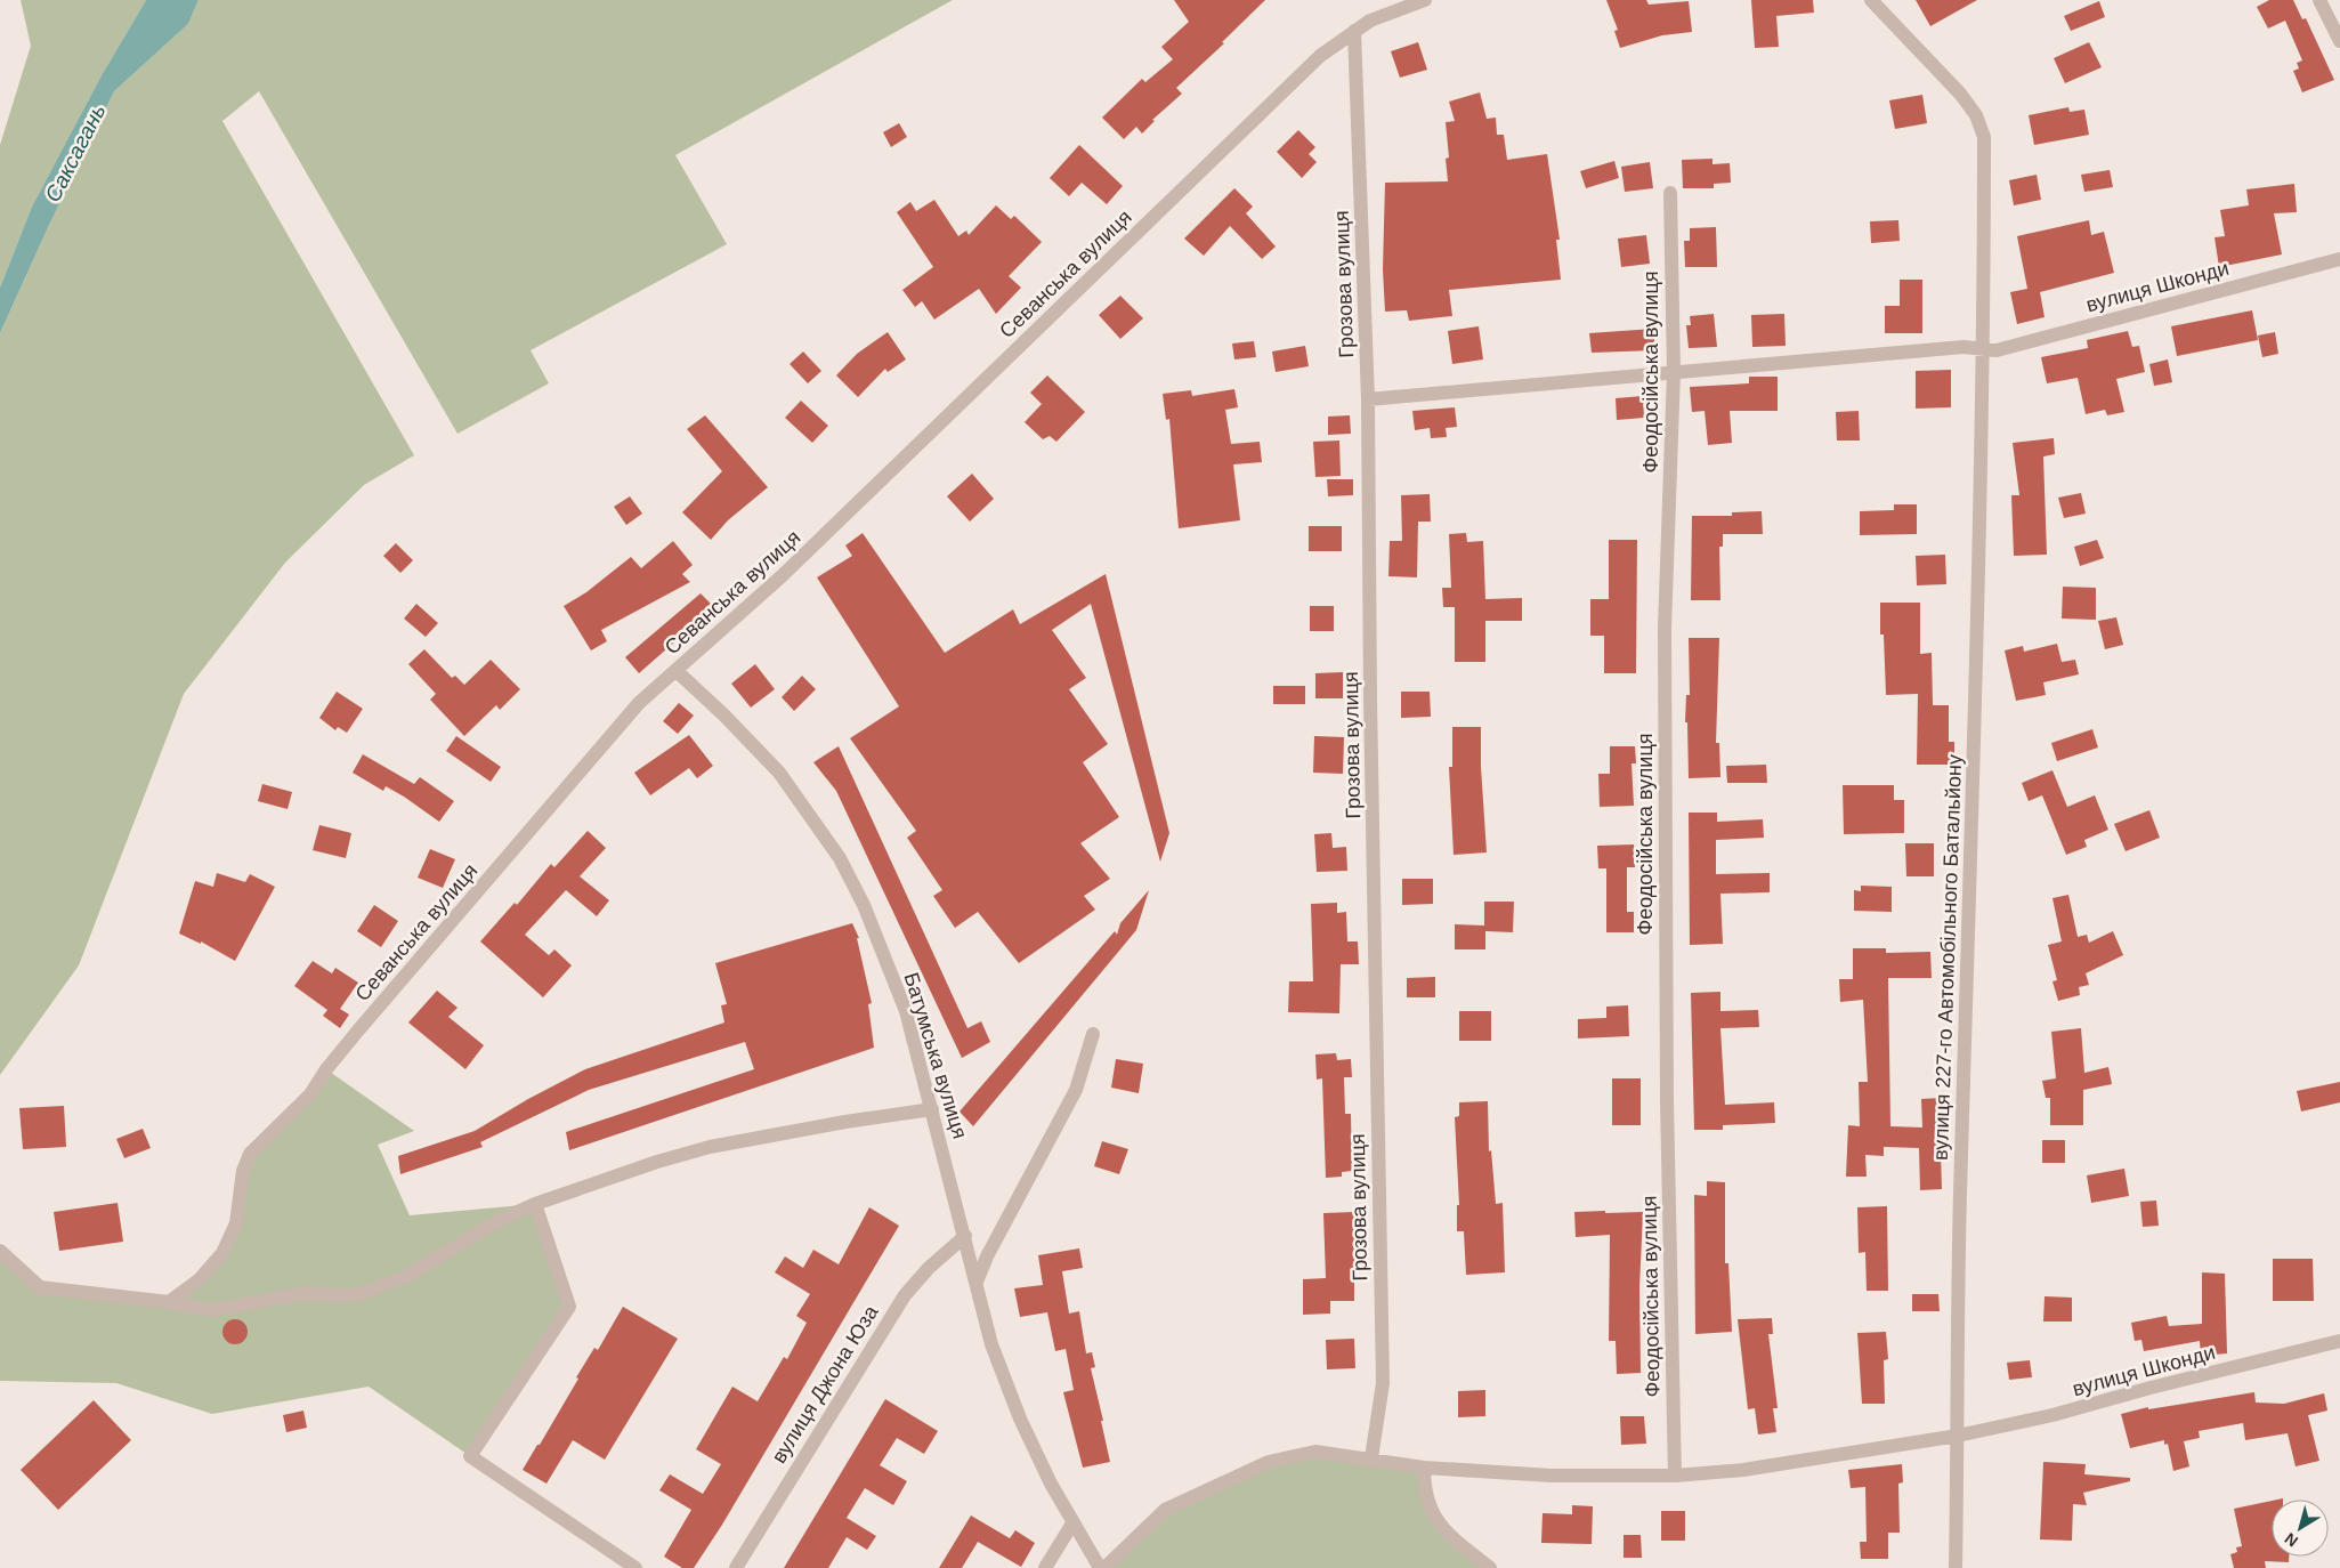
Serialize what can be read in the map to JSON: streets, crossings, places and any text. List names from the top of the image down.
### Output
{
  "streets": {
    "street": [
      "Севанська вулиця",
      "Грозова вулиця",
      "вулиця Шконди",
      "Феодосійська вулиця",
      "вулиця 227-го Автомобільного Батальйону",
      "Батумська вулиця",
      "вулиця Джона Юза"
    ]
  },
  "crossings": [
    ["Севанська вулиця", "Грозова вулиця"],
    ["Севанська вулиця", "Батумська вулиця"],
    ["Грозова вулиця", "вулиця Шконди"],
    ["вулиця Шконди", "Феодосійська вулиця"],
    ["вулиця Шконди", "вулиця 227-го Автомобільного Батальйону"],
    ["вулиця Шконди", "Батумська вулиця"],
    ["Батумська вулиця", "вулиця Джона Юза"]
  ],
  "water": ["Саксагань"],
  "north": "bottom left"
}
